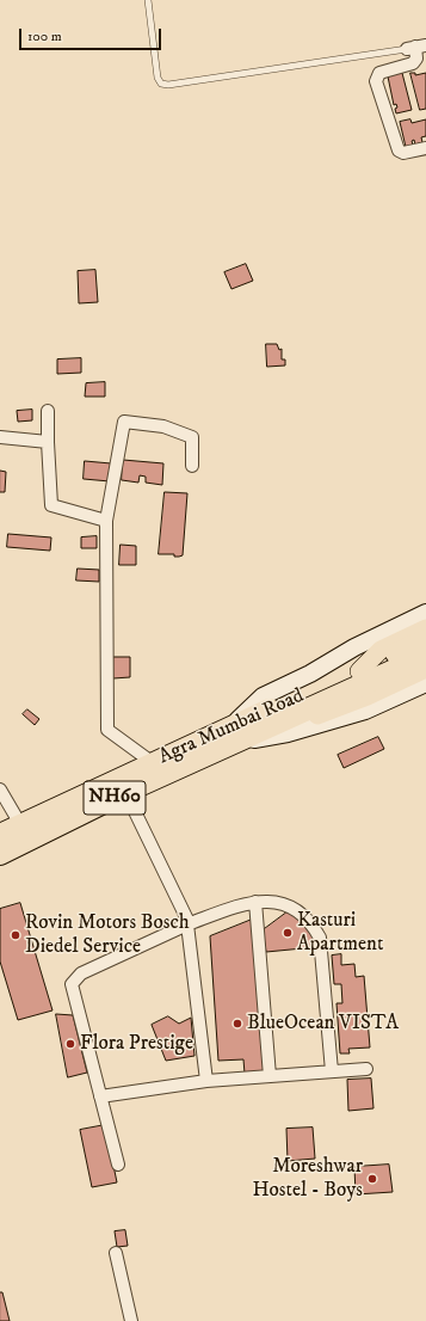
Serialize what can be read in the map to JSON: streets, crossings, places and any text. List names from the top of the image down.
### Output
{
  "streets": {
    "highway": ["Agra Mumbai Road", "NH60"]
  },
  "crossings": [
    ["Agra Mumbai Road", "NH60"]
  ],
  "places": [
    "Kasturi Apartment",
    "Rovin Motors Bosch Diedel Service",
    "BlueOcean VISTA",
    "Flora Prestige",
    "Moreshwar Hostel - Boys"
  ],
  "scale_bar": "100 m"
}
